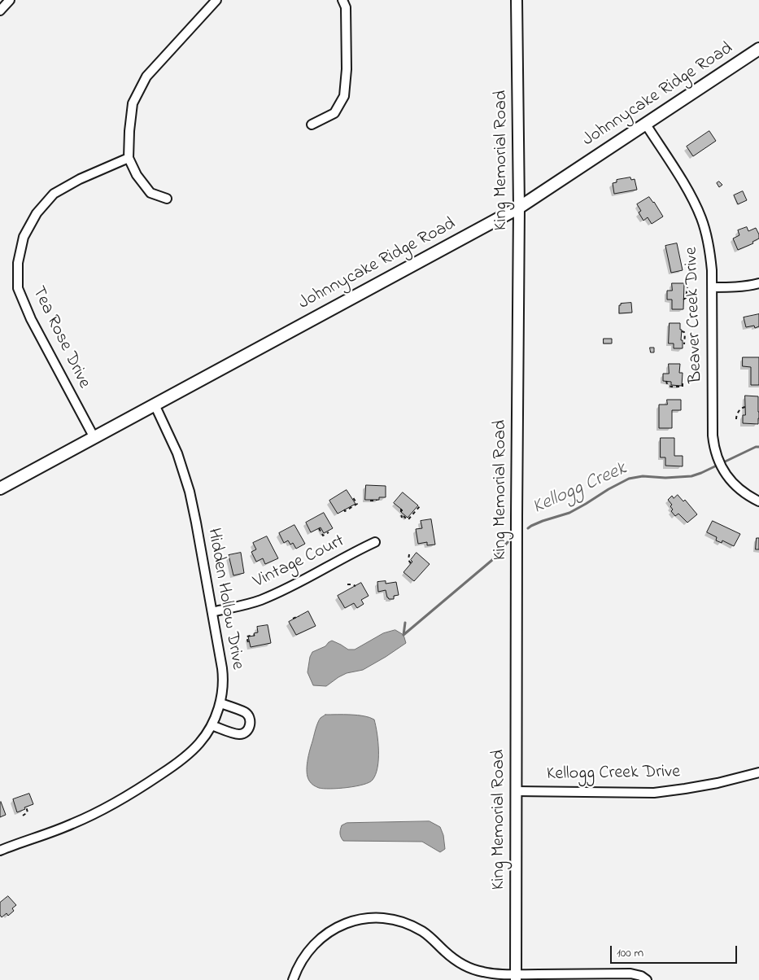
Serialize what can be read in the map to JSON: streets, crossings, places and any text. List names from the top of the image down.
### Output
{
  "streets": {
    "main road": ["Johnnycake Ridge Road"],
    "street": [
      "King Memorial Road",
      "Beaver Creek Drive",
      "Tea Rose Drive",
      "Vintage Court",
      "Hidden Hollow Drive",
      "Kellogg Creek Drive"
    ]
  },
  "crossings": [
    ["Johnnycake Ridge Road", "King Memorial Road"],
    ["Johnnycake Ridge Road", "Beaver Creek Drive"],
    ["Johnnycake Ridge Road", "Tea Rose Drive"],
    ["Johnnycake Ridge Road", "Hidden Hollow Drive"],
    ["King Memorial Road", "Kellogg Creek Drive"],
    ["Vintage Court", "Hidden Hollow Drive"]
  ],
  "water": ["Kellogg Creek"],
  "scale_bar": "100 m"
}
